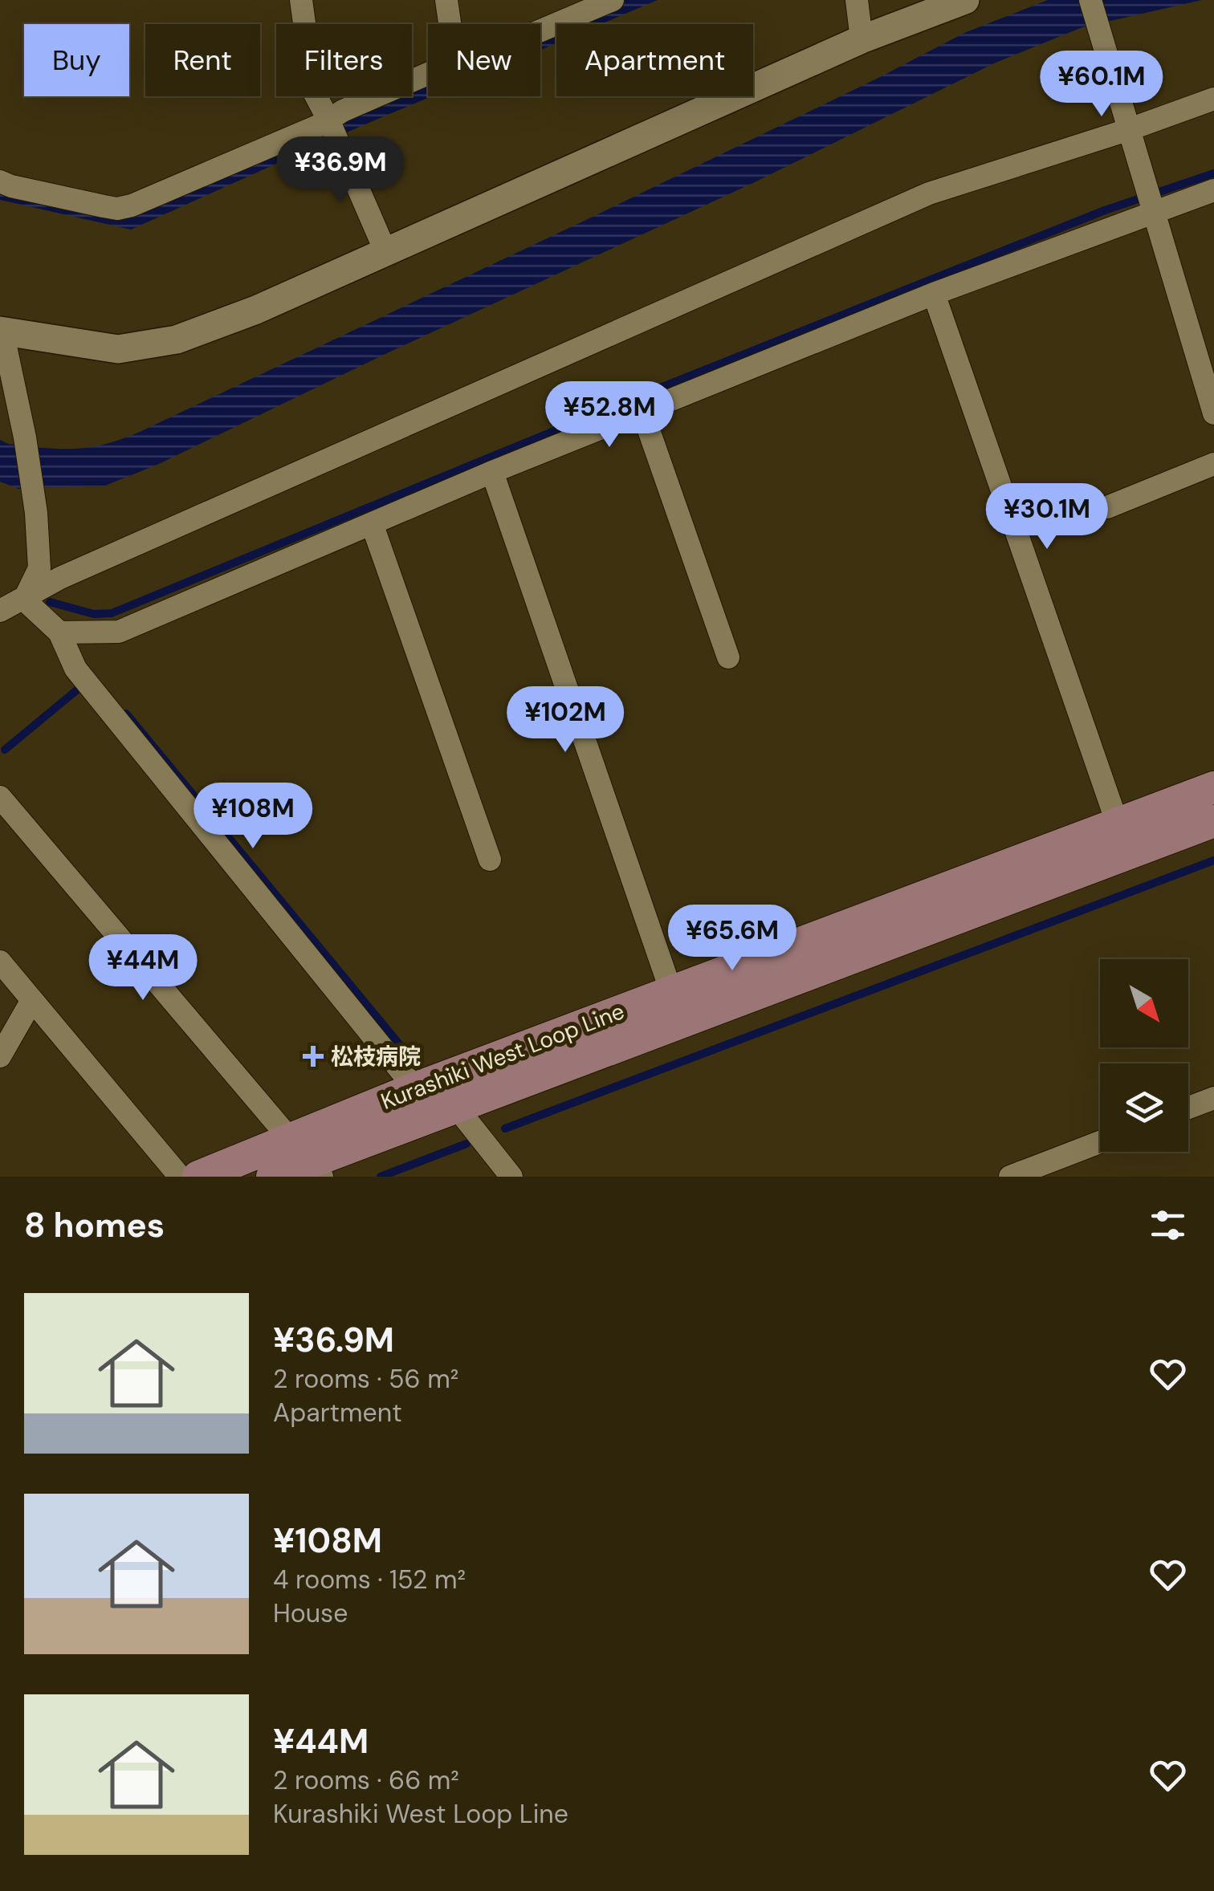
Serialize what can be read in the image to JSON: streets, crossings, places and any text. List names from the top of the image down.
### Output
{
  "streets": {
    "main road": ["Kurashiki West Loop Line"]
  },
  "places": {
    "health": ["松枝病院"]
  },
  "north": "bottom right",
  "page": {
    "chip": [
      "Buy",
      "Rent",
      "Filters",
      "New",
      "Apartment"
    ],
    "price": [
      "¥60.1M",
      "¥36.9M",
      "¥52.8M",
      "¥30.1M",
      "¥102M",
      "¥108M",
      "¥65.6M",
      "¥44M"
    ],
    "heading": "8 homes",
    "list": [
      {
        "name": "¥36.9M",
        "note": "2 rooms · 56 m² · Apartment"
      },
      {
        "name": "¥108M",
        "note": "4 rooms · 152 m² · House"
      },
      {
        "name": "¥44M",
        "note": "2 rooms · 66 m² · Kurashiki West Loop Line"
      }
    ]
  }
}
